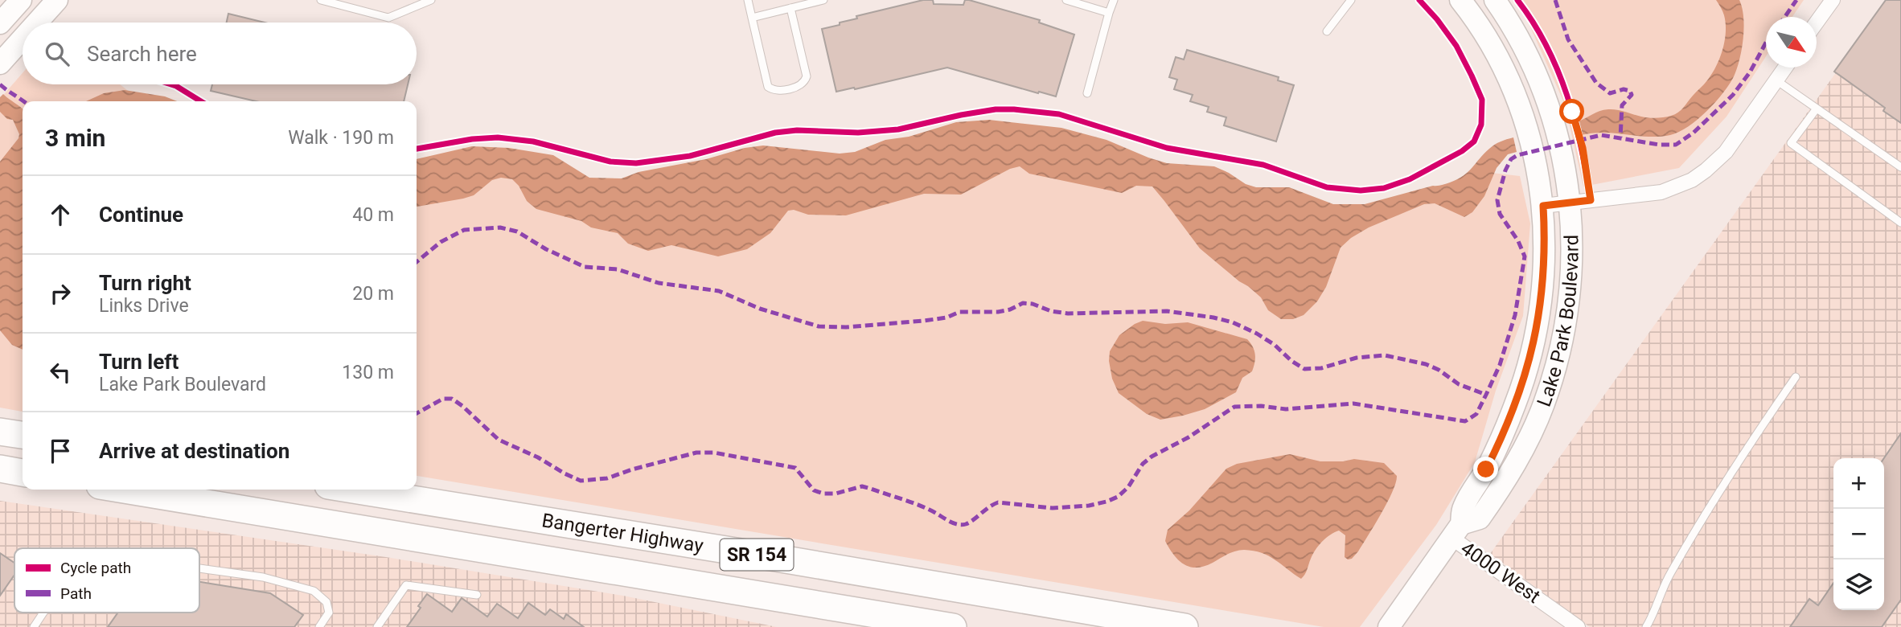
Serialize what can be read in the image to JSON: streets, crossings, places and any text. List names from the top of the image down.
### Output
{
  "streets": {
    "highway": ["Bangerter Highway", "SR 154"],
    "street": ["Lake Park Boulevard", "4000 West"]
  },
  "crossings": [
    ["Lake Park Boulevard", "4000 West"]
  ],
  "legend": ["Cycle path", "Path"],
  "north": "bottom right",
  "page": {
    "search": "Search here",
    "heading": ["3 min", "Walk · 190 m"],
    "list": [
      ["Continue", "40 m"],
      ["Turn right", "Links Drive", "20 m"],
      ["Turn left", "Lake Park Boulevard", "130 m"],
      "Arrive at destination"
    ],
    "map_buttons": ["+", "−"]
  }
}
